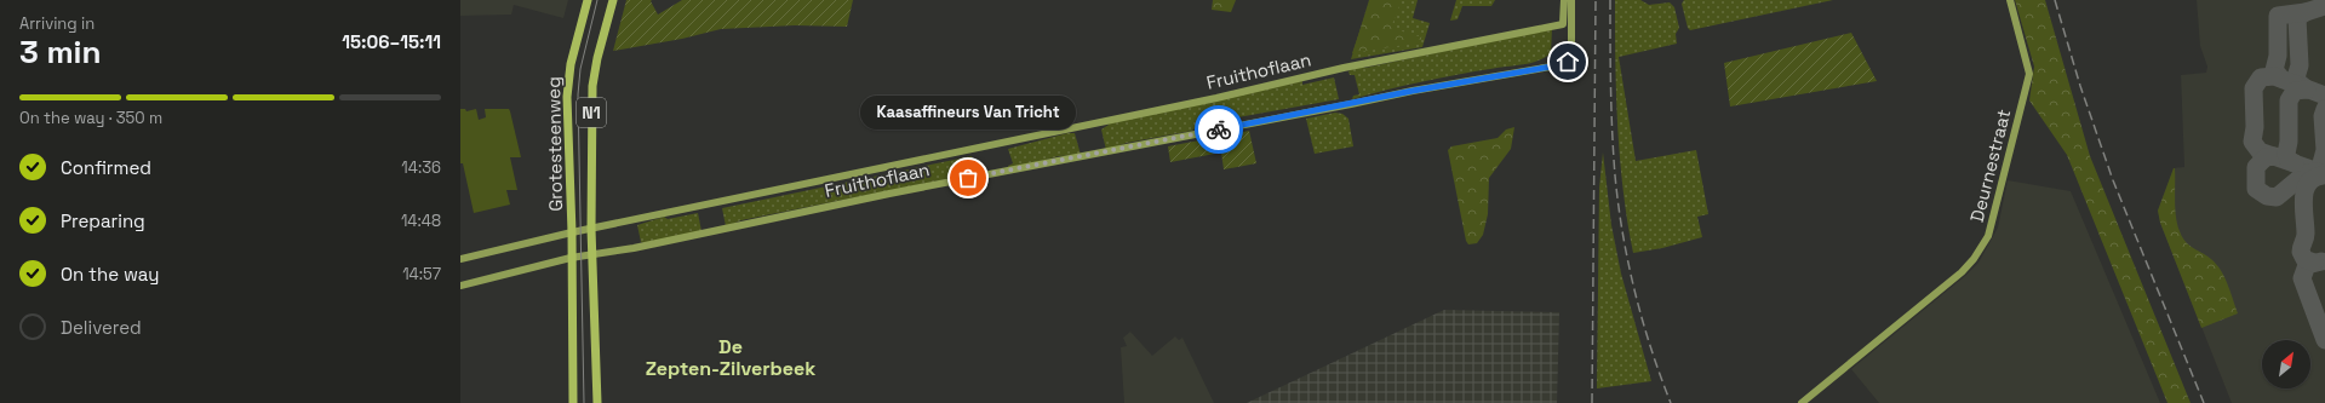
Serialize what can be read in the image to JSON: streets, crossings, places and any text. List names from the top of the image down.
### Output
{
  "streets": {
    "main road": ["N1", "Grotesteenweg"],
    "street": ["Fruithoflaan", "Deurnestraat"]
  },
  "crossings": [
    ["Fruithoflaan", "N1"],
    ["Fruithoflaan", "Grotesteenweg"],
    ["N1", "Grotesteenweg"]
  ],
  "districts": ["De Zepten-Zilverbeek"],
  "places": ["Kaasaffineurs Van Tricht"],
  "north": "top right",
  "page": {
    "heading": ["3 min", "Arriving in", "15:06–15:11"],
    "bar": "On the way · 350 m",
    "bubble": "Kaasaffineurs Van Tricht",
    "list": [
      ["Confirmed", "14:36"],
      ["Preparing", "14:48"],
      ["On the way", "14:57"],
      "Delivered"
    ]
  }
}
